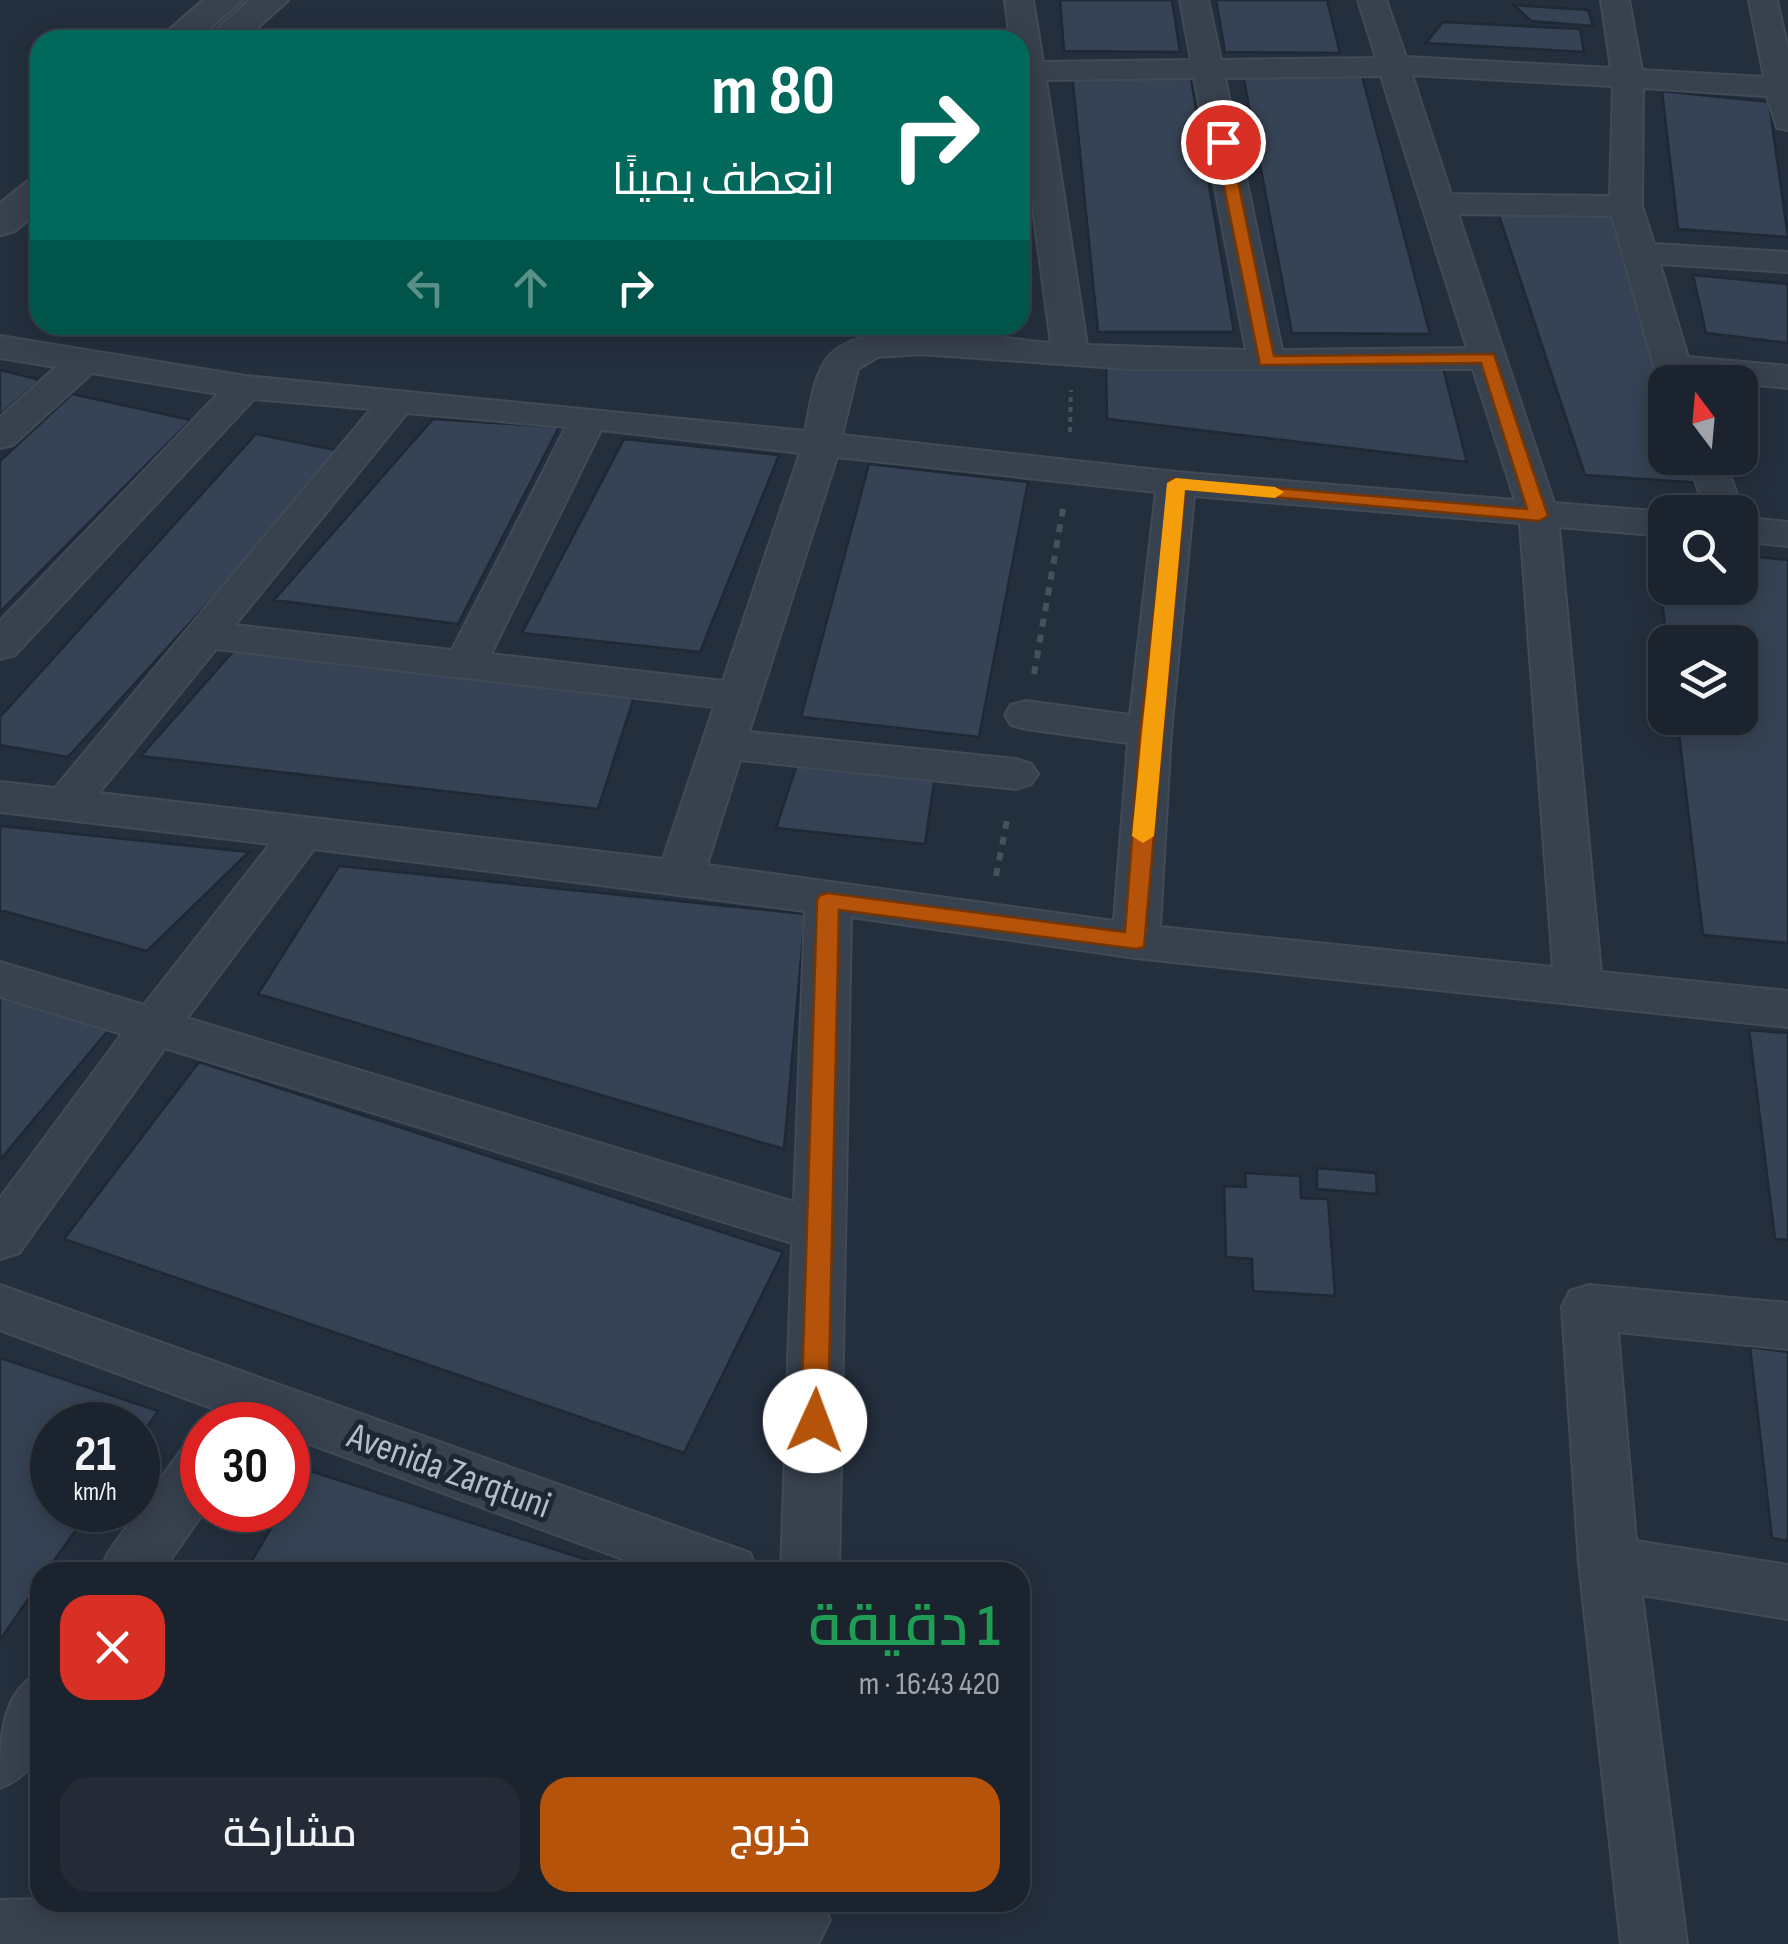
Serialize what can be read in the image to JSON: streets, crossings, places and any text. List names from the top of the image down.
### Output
{
  "streets": {
    "street": ["Avenida Zarqtuni"]
  },
  "north": "top",
  "page": {
    "turn": ["80 m", "انعطف يمينًا"],
    "speed": "21 km/h",
    "limit": "30",
    "heading": ["1 دقيقة", "420 m · 16:43"],
    "buttons": ["خروج", "مشاركة"]
  }
}
